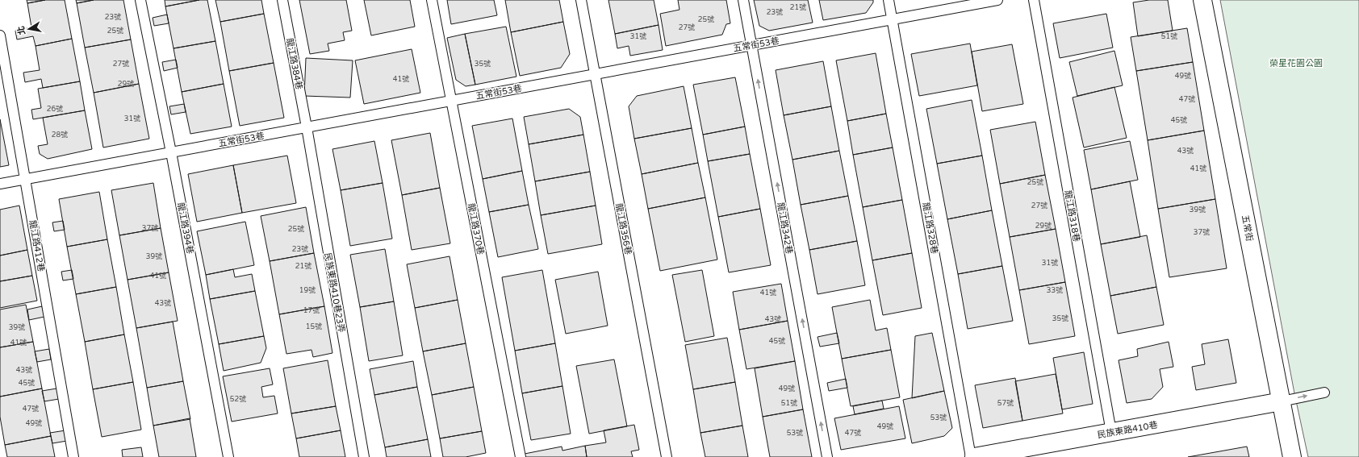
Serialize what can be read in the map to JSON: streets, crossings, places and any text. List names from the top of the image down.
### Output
{
  "streets": {
    "street": ["五常街", "民族東路410巷"],
    "lane": [
      "五常街53巷",
      "龍江路384巷",
      "龍江路318巷",
      "龍江路394巷",
      "龍江路342巷",
      "龍江路328巷",
      "龍江路370巷",
      "龍江路356巷",
      "龍江路412巷",
      "民族東路410巷23弄"
    ]
  },
  "crossings": [
    ["五常街53巷", "龍江路384巷"],
    ["五常街53巷", "龍江路394巷"],
    ["五常街53巷", "龍江路342巷"],
    ["五常街53巷", "龍江路328巷"],
    ["五常街53巷", "龍江路370巷"],
    ["五常街53巷", "龍江路356巷"],
    ["五常街53巷", "龍江路412巷"],
    ["五常街53巷", "民族東路410巷23弄"],
    ["龍江路384巷", "民族東路410巷23弄"],
    ["龍江路318巷", "民族東路410巷"],
    ["五常街", "民族東路410巷"]
  ],
  "one_way": ["龍江路342巷"],
  "parks": ["榮星花園公園"],
  "house_numbers": [
    "21號",
    "23號",
    "23號",
    "25號",
    "27號",
    "25號",
    "31號",
    "51號",
    "27號",
    "35號",
    "49號",
    "41號",
    "29號",
    "47號",
    "26號",
    "31號",
    "45號",
    "28號",
    "43號",
    "41號",
    "25號",
    "27號",
    "39號",
    "29號",
    "37號",
    "25號",
    "37號",
    "23號",
    "39號",
    "31號",
    "21號",
    "41號",
    "19號",
    "33號",
    "41號",
    "43號",
    "17號",
    "35號",
    "43號",
    "15號",
    "39號",
    "45號",
    "41號",
    "43號",
    "45號",
    "49號",
    "52號",
    "51號",
    "57號",
    "47號",
    "53號",
    "49號",
    "49號",
    "53號",
    "47號"
  ],
  "north": "left"
}
